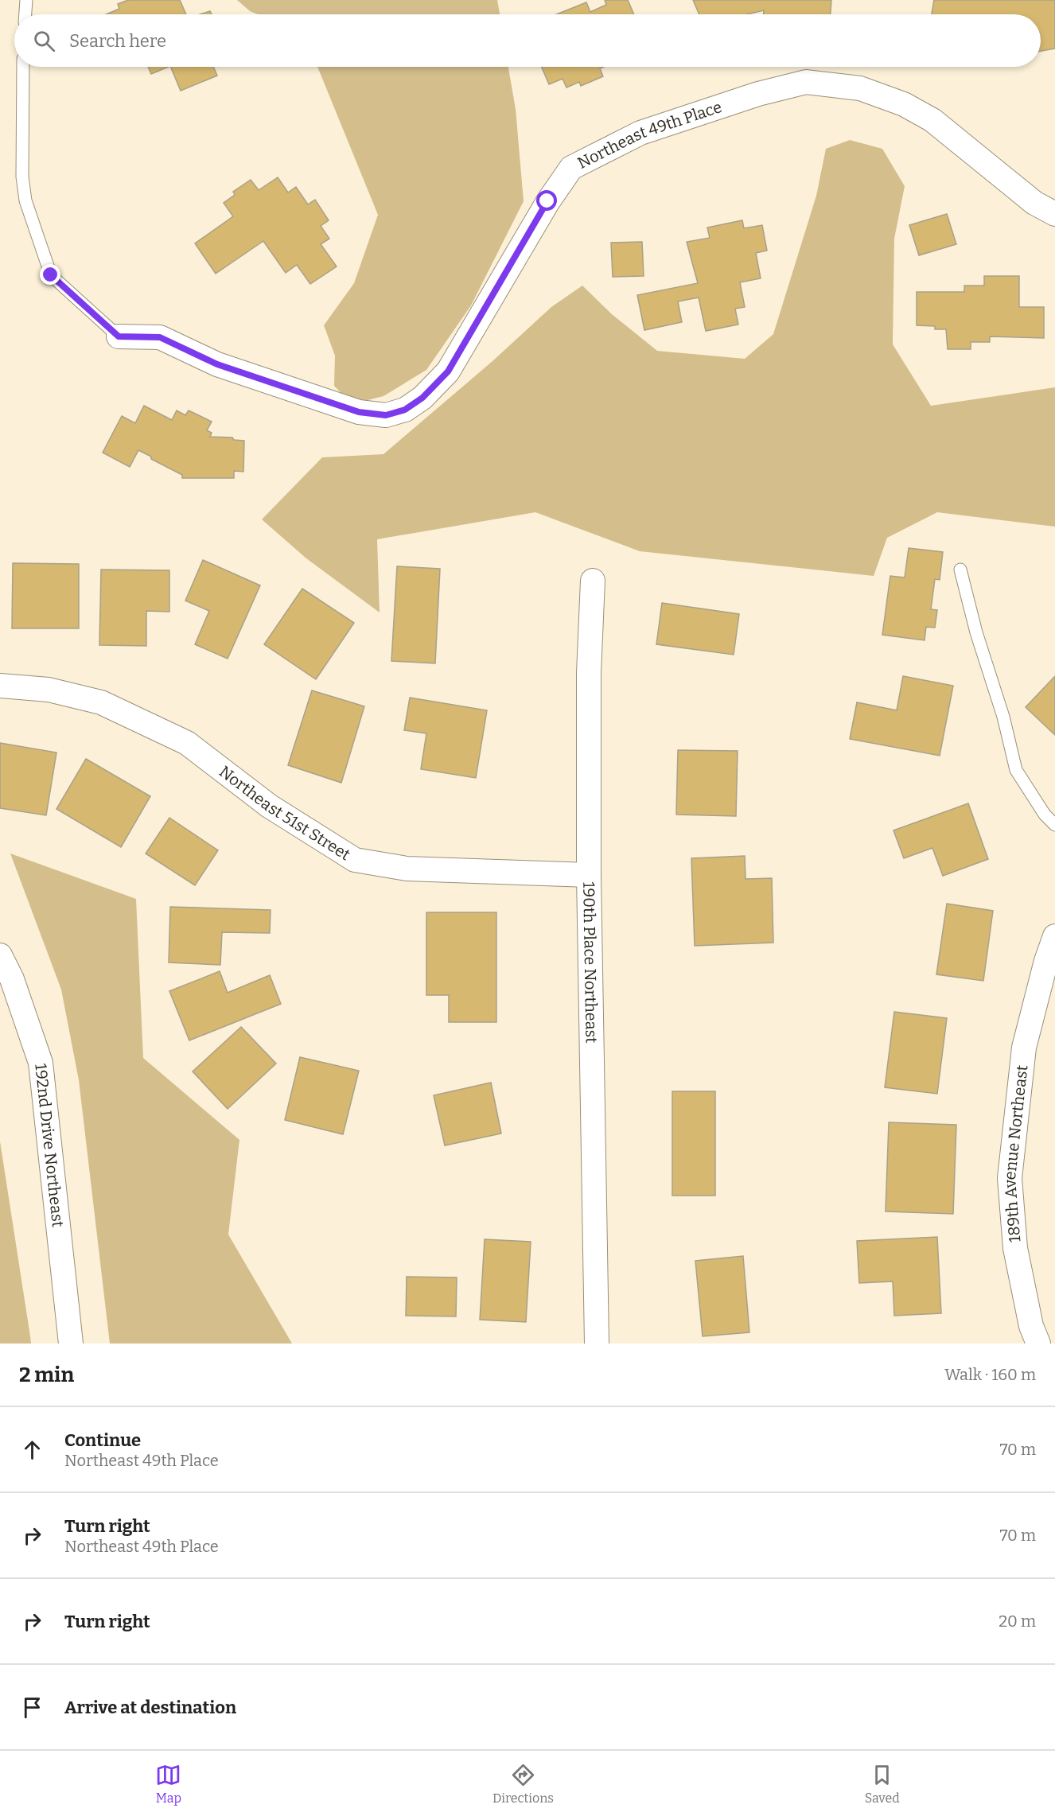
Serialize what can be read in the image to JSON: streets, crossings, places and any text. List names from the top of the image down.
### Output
{
  "streets": {
    "street": [
      "Northeast 49th Place",
      "Northeast 51st Street",
      "190th Place Northeast",
      "192nd Drive Northeast",
      "189th Avenue Northeast"
    ]
  },
  "crossings": [
    ["Northeast 51st Street", "190th Place Northeast"]
  ],
  "page": {
    "search": "Search here",
    "heading": ["2 min", "Walk · 160 m"],
    "list": [
      ["Continue", "Northeast 49th Place", "70 m"],
      ["Turn right", "Northeast 49th Place", "70 m"],
      ["Turn right", "20 m"],
      "Arrive at destination"
    ],
    "nav": ["Map", "Directions", "Saved"]
  }
}
